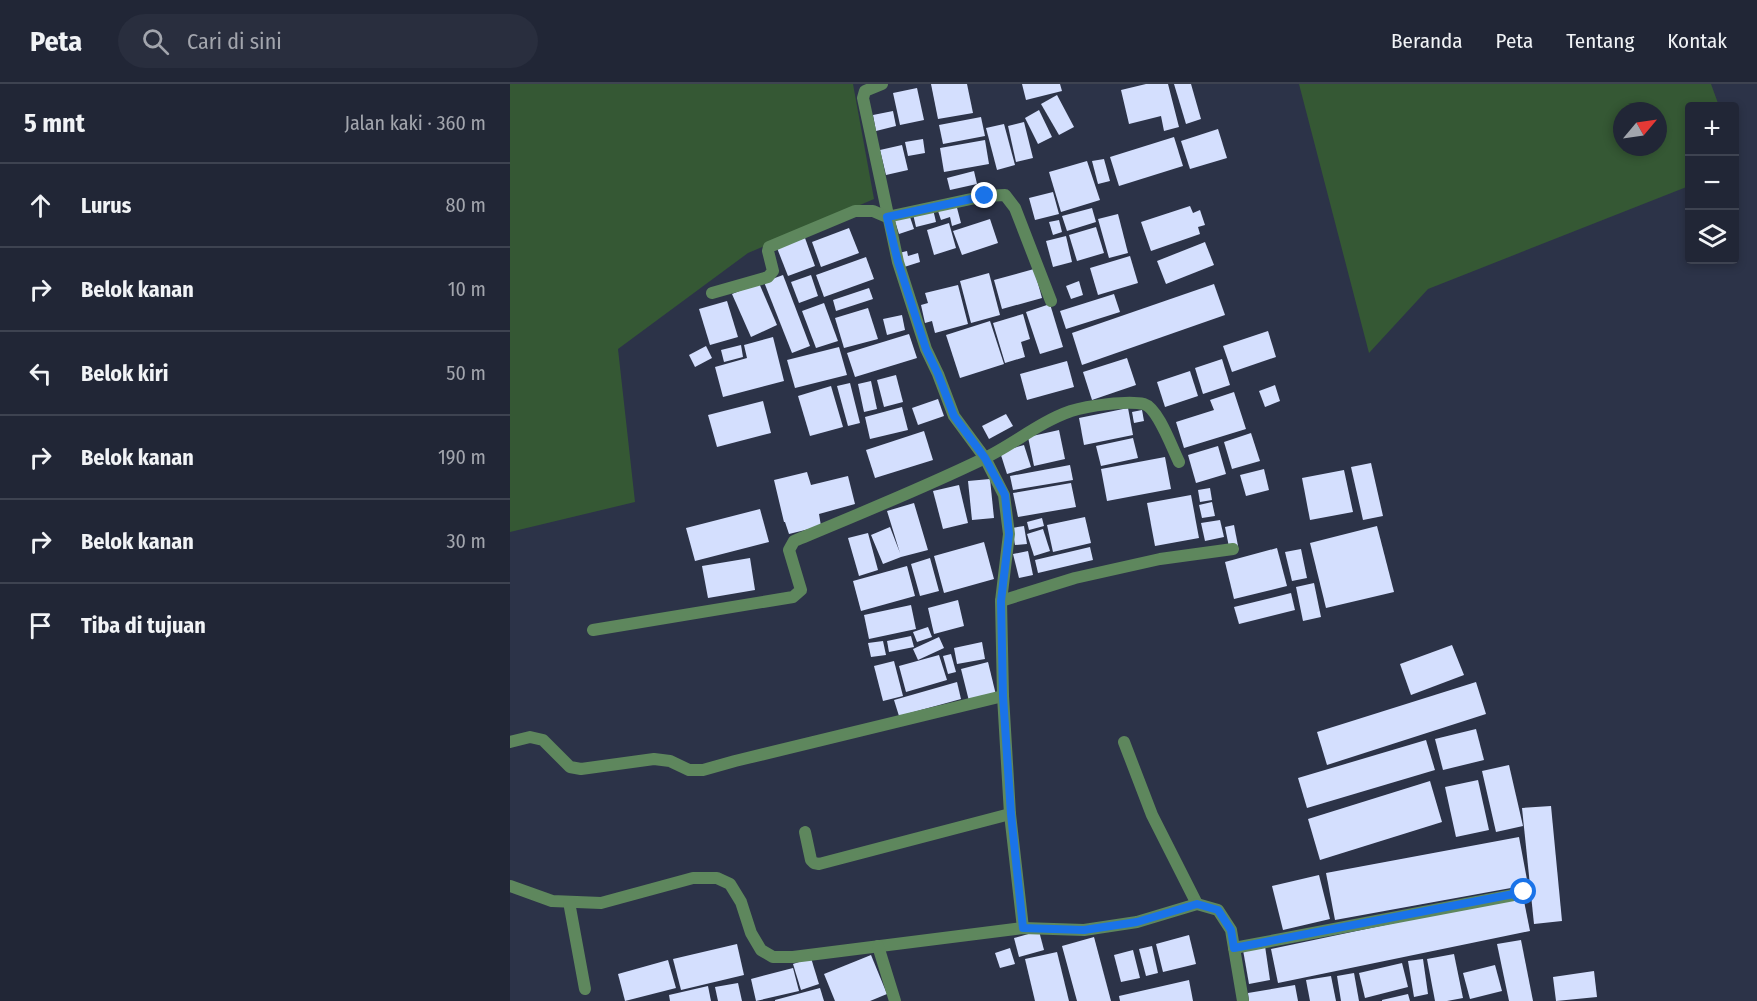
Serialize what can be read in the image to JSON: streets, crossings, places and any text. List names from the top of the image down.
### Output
{
  "north": "top right",
  "page": {
    "header": "Peta",
    "search": "Cari di sini",
    "nav": [
      "Beranda",
      "Peta",
      "Tentang",
      "Kontak"
    ],
    "heading": ["5 mnt", "Jalan kaki · 360 m"],
    "map_buttons": ["+", "−"],
    "list": [
      ["Lurus", "80 m"],
      ["Belok kanan", "10 m"],
      ["Belok kiri", "50 m"],
      ["Belok kanan", "190 m"],
      ["Belok kanan", "30 m"],
      "Tiba di tujuan"
    ]
  }
}
